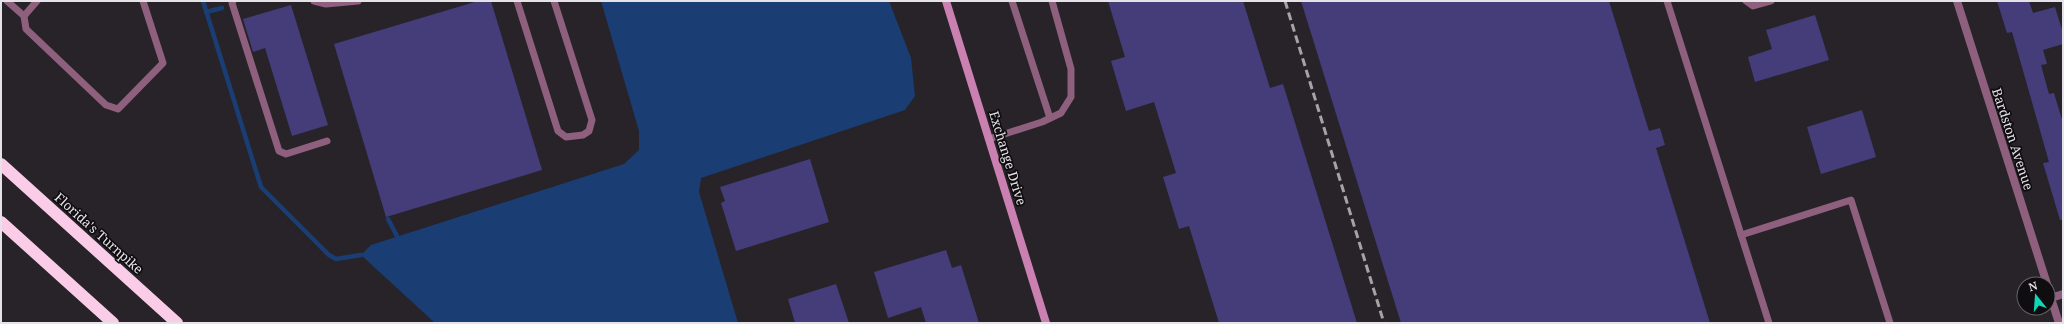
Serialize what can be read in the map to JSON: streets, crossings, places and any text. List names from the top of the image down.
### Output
{
  "streets": {
    "highway": ["Florida's Turnpike"],
    "street": ["Bardston Avenue", "Exchange Drive"]
  },
  "north": "top"
}
